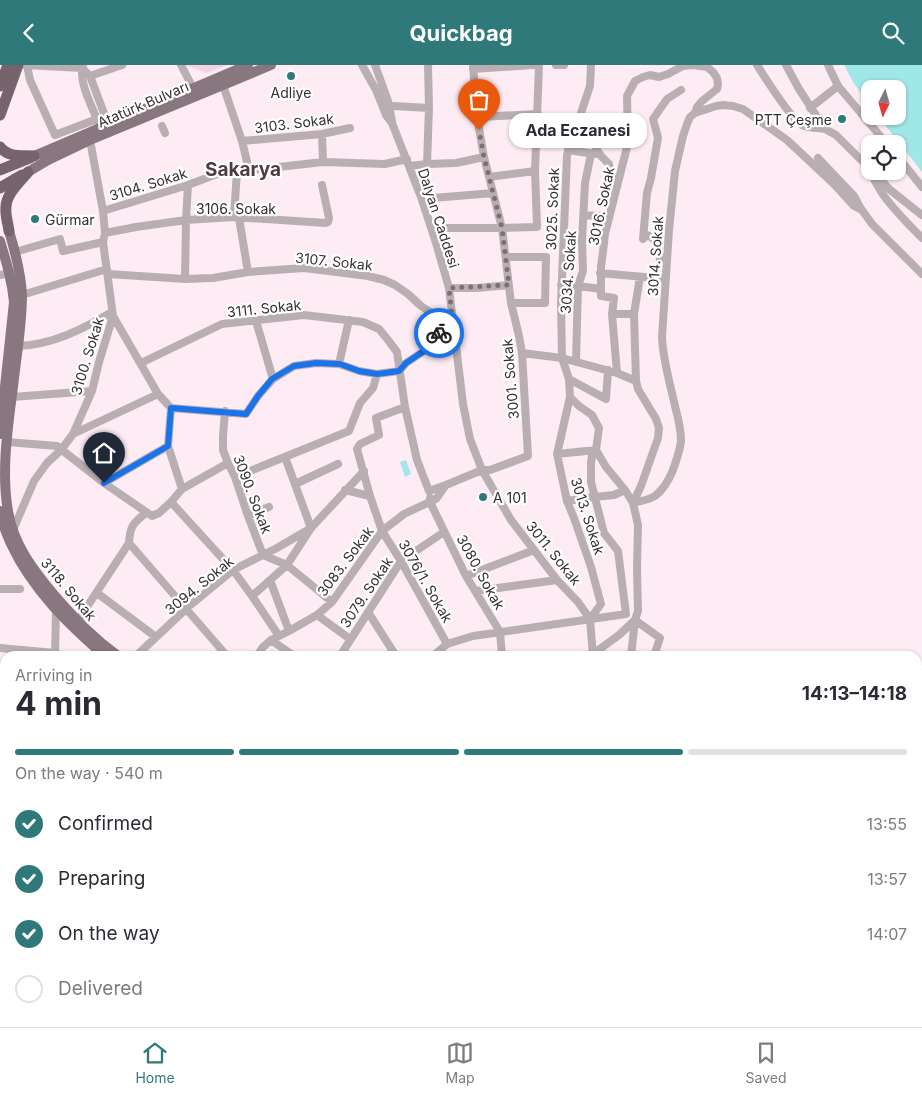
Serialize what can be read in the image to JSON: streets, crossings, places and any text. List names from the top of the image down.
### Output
{
  "streets": {
    "main road": ["Atatürk Bulvarı", "3118. Sokak"],
    "street": [
      "3103. Sokak",
      "3104. Sokak",
      "3016. Sokak",
      "3106. Sokak",
      "3025. Sokak",
      "Dalyan Caddesi",
      "3014. Sokak",
      "3107. Sokak",
      "3034. Sokak",
      "3111. Sokak",
      "3100. Sokak",
      "3001. Sokak",
      "3090. Sokak",
      "3013. Sokak",
      "3011. Sokak",
      "3083. Sokak",
      "3080. Sokak",
      "3076/1. Sokak",
      "3094. Sokak",
      "3079. Sokak"
    ]
  },
  "crossings": [
    ["Atatürk Bulvarı", "3100. Sokak"],
    ["3104. Sokak", "Dalyan Caddesi"],
    ["3104. Sokak", "3100. Sokak"],
    ["3104. Sokak", "3001. Sokak"],
    ["3016. Sokak", "3014. Sokak"],
    ["3106. Sokak", "3100. Sokak"],
    ["3025. Sokak", "3013. Sokak"],
    ["Dalyan Caddesi", "3011. Sokak"],
    ["Dalyan Caddesi", "3083. Sokak"],
    ["3107. Sokak", "3100. Sokak"],
    ["3100. Sokak", "3118. Sokak"],
    ["3001. Sokak", "3083. Sokak"],
    ["3090. Sokak", "3094. Sokak"],
    ["3013. Sokak", "3011. Sokak"],
    ["3011. Sokak", "3083. Sokak"],
    ["3083. Sokak", "3080. Sokak"],
    ["3083. Sokak", "3076/1. Sokak"],
    ["3080. Sokak", "3079. Sokak"],
    ["3076/1. Sokak", "3079. Sokak"]
  ],
  "districts": ["Sakarya"],
  "places": [
    "Adliye",
    "PTT Çeşme",
    "Ada Eczanesi",
    "Gürmar",
    "A 101"
  ],
  "north": "bottom",
  "page": {
    "header": "Quickbag",
    "bubble": "Ada Eczanesi",
    "heading": ["4 min", "Arriving in", "14:13–14:18"],
    "bar": "On the way · 540 m",
    "list": [
      ["Confirmed", "13:55"],
      ["Preparing", "13:57"],
      ["On the way", "14:07"],
      "Delivered"
    ],
    "tabs": ["Home", "Map", "Saved"]
  }
}
